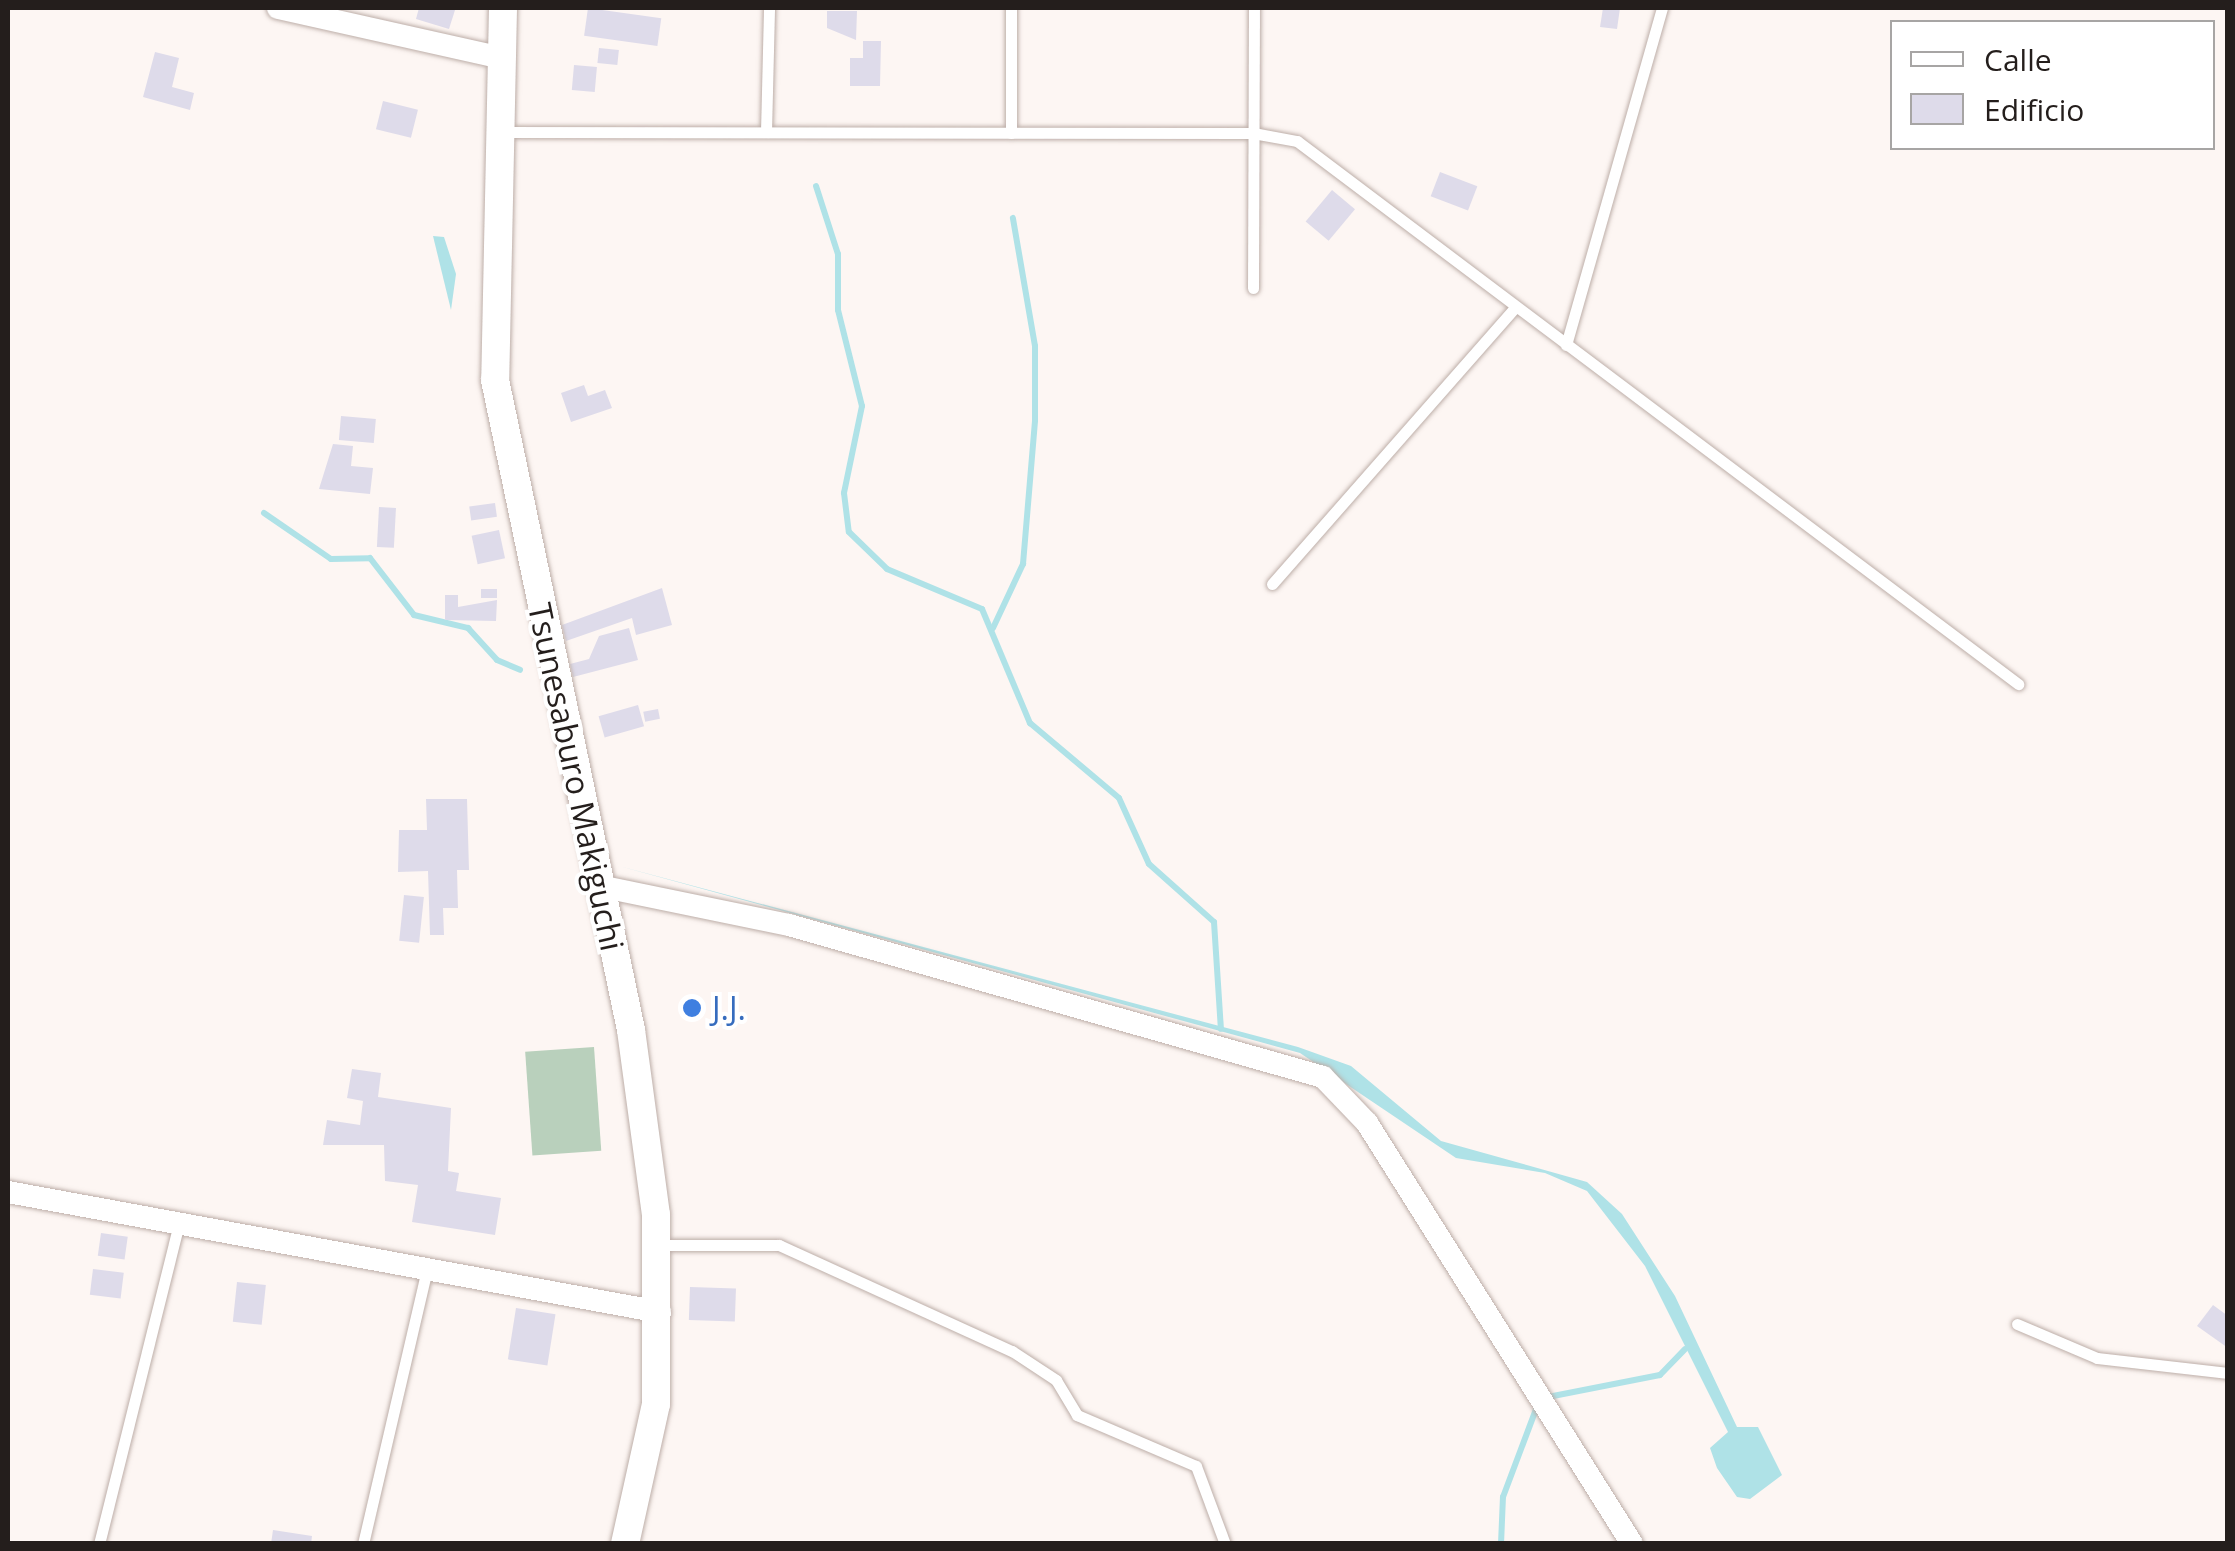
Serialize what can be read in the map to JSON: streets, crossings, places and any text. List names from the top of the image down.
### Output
{
  "streets": {
    "street": ["Tsunesaburo Makiguchi"]
  },
  "places": ["J.J."],
  "legend": ["Calle", "Edificio"]
}
